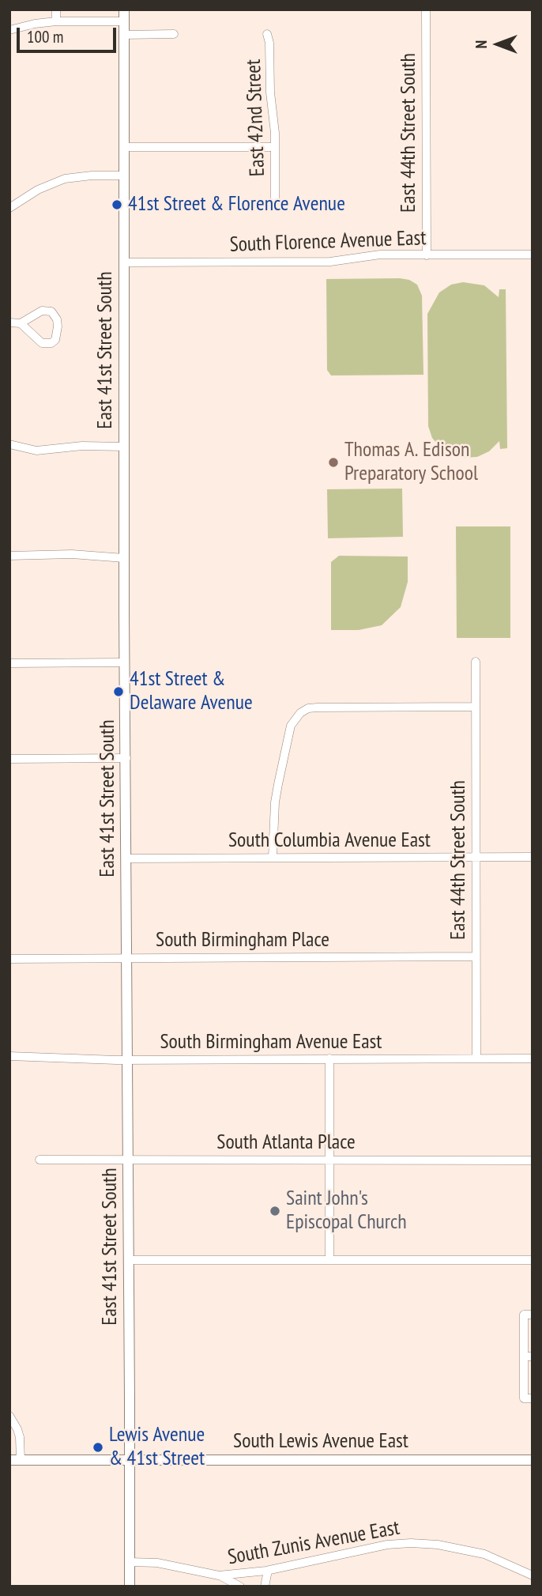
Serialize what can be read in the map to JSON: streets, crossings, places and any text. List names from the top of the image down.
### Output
{
  "streets": {
    "main road": ["East 41st Street South", "South Lewis Avenue East"],
    "street": [
      "East 42nd Street",
      "East 44th Street South",
      "South Florence Avenue East",
      "South Columbia Avenue East",
      "South Birmingham Place",
      "South Birmingham Avenue East",
      "South Atlanta Place",
      "South Zunis Avenue East"
    ]
  },
  "crossings": [
    ["East 44th Street South", "South Florence Avenue East"],
    ["East 44th Street South", "South Columbia Avenue East"],
    ["East 44th Street South", "South Birmingham Place"],
    ["East 44th Street South", "South Birmingham Avenue East"],
    ["South Florence Avenue East", "East 41st Street South"],
    ["East 41st Street South", "South Columbia Avenue East"],
    ["East 41st Street South", "South Birmingham Place"],
    ["East 41st Street South", "South Birmingham Avenue East"],
    ["East 41st Street South", "South Atlanta Place"],
    ["East 41st Street South", "South Lewis Avenue East"],
    ["East 41st Street South", "South Zunis Avenue East"]
  ],
  "places": [
    "41st Street & Florence Avenue",
    "Thomas A. Edison Preparatory School",
    "41st Street & Delaware Avenue",
    "Saint John's Episcopal Church",
    "Lewis Avenue & 41st Street"
  ],
  "scale_bar": "100 m",
  "north": "left"
}
